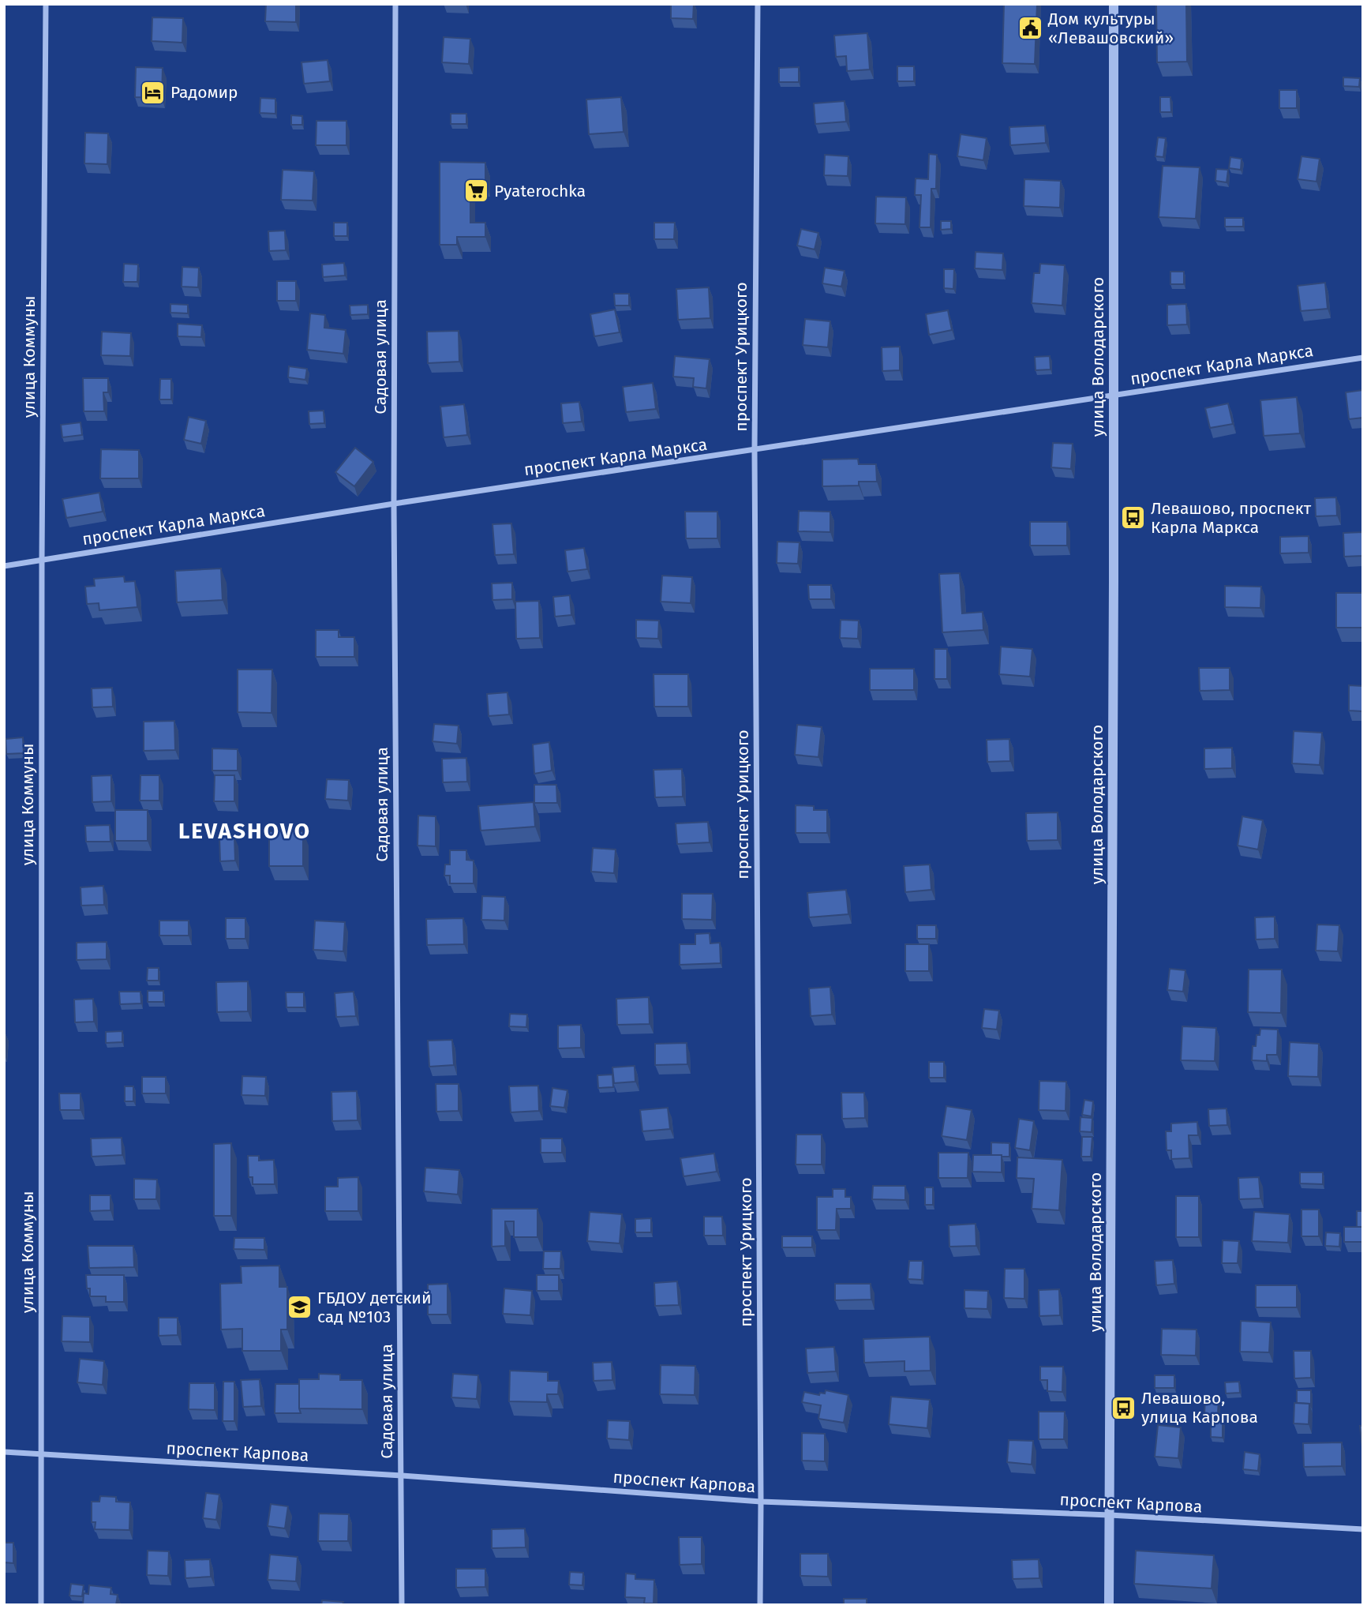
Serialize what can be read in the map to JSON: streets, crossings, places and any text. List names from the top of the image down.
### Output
{
  "streets": {
    "street": [
      "улица Коммуны",
      "Садовая улица",
      "проспект Урицкого",
      "улица Володарского",
      "проспект Карла Маркса",
      "проспект Карпова"
    ]
  },
  "crossings": [
    ["улица Коммуны", "проспект Карла Маркса"],
    ["улица Коммуны", "проспект Карпова"],
    ["Садовая улица", "проспект Карла Маркса"],
    ["Садовая улица", "проспект Карпова"],
    ["проспект Урицкого", "проспект Карла Маркса"],
    ["проспект Урицкого", "проспект Карпова"],
    ["улица Володарского", "проспект Карла Маркса"],
    ["улица Володарского", "проспект Карпова"]
  ],
  "districts": ["LEVASHOVO"],
  "places": {
    "public building": ["Дом культуры «Левашовский»"],
    "hotel": ["Радомир"],
    "supermarket": ["Pyaterochka"],
    "bus stop": ["Левашово, проспект Карла Маркса", "Левашово, улица Карпова"],
    "school or university": ["ГБДОУ детский сад №103"]
  }
}
